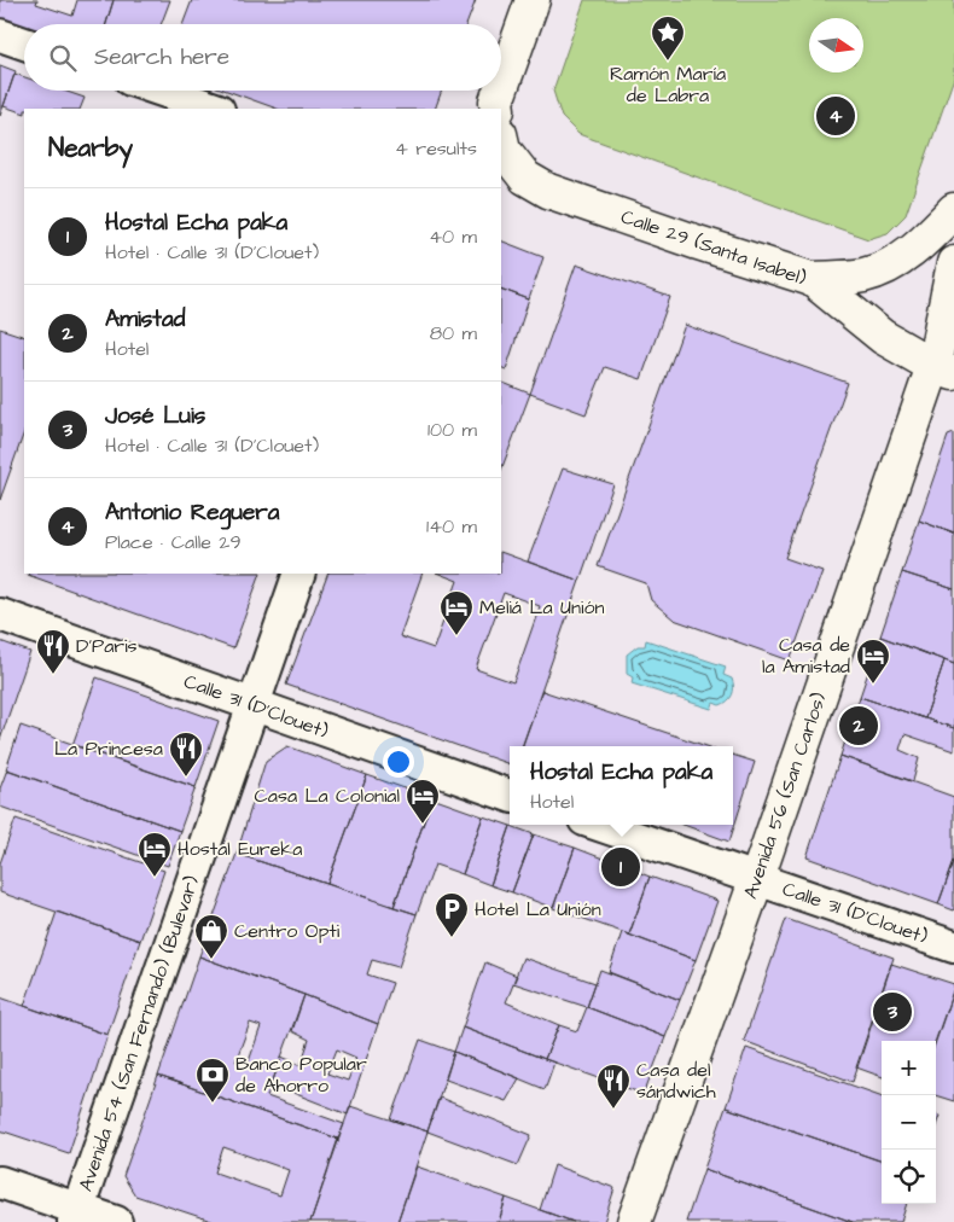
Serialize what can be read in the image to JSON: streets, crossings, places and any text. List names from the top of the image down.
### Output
{
  "streets": {
    "main road": ["Calle 29 (Santa Isabel)", "Avenida 56 (San Carlos)"],
    "street": ["Calle 31 (D'Clouet)", "Avenida 54 (San Fernando) (Bulevar)"]
  },
  "crossings": [
    ["Calle 29 (Santa Isabel)", "Avenida 56 (San Carlos)"],
    ["Calle 31 (D'Clouet)", "Avenida 56 (San Carlos)"],
    ["Calle 31 (D'Clouet)", "Avenida 54 (San Fernando) (Bulevar)"]
  ],
  "places": {
    "place": ["Ramón María de Labra"],
    "hotel": [
      "Meliá La Unión",
      "Casa de la Amistad",
      "Casa La Colonial",
      "Hostal Eureka"
    ],
    "restaurant": ["D'Paris", "La Princesa", "Casa del sándwich"],
    "parking": ["Hotel La Unión"],
    "shop": ["Centro Opti"],
    "bank": ["Banco Popular de Ahorro"]
  },
  "north": "right",
  "page": {
    "search": "Search here",
    "pins": [
      "4",
      "2",
      "1",
      "3"
    ],
    "heading": ["Nearby", "4 results"],
    "list": [
      {
        "mark": "1",
        "name": "Hostal Echa paka",
        "note": "Hotel · Calle 31 (D'Clouet)",
        "value": "40 m"
      },
      {
        "mark": "2",
        "name": "Amistad",
        "note": "Hotel",
        "value": "80 m"
      },
      {
        "mark": "3",
        "name": "José Luis",
        "note": "Hotel · Calle 31 (D'Clouet)",
        "value": "100 m"
      },
      {
        "mark": "4",
        "name": "Antonio Reguera",
        "note": "Place · Calle 29",
        "value": "140 m"
      }
    ],
    "popup": ["Hostal Echa paka", "Hotel"],
    "map_buttons": ["+", "−"]
  }
}
